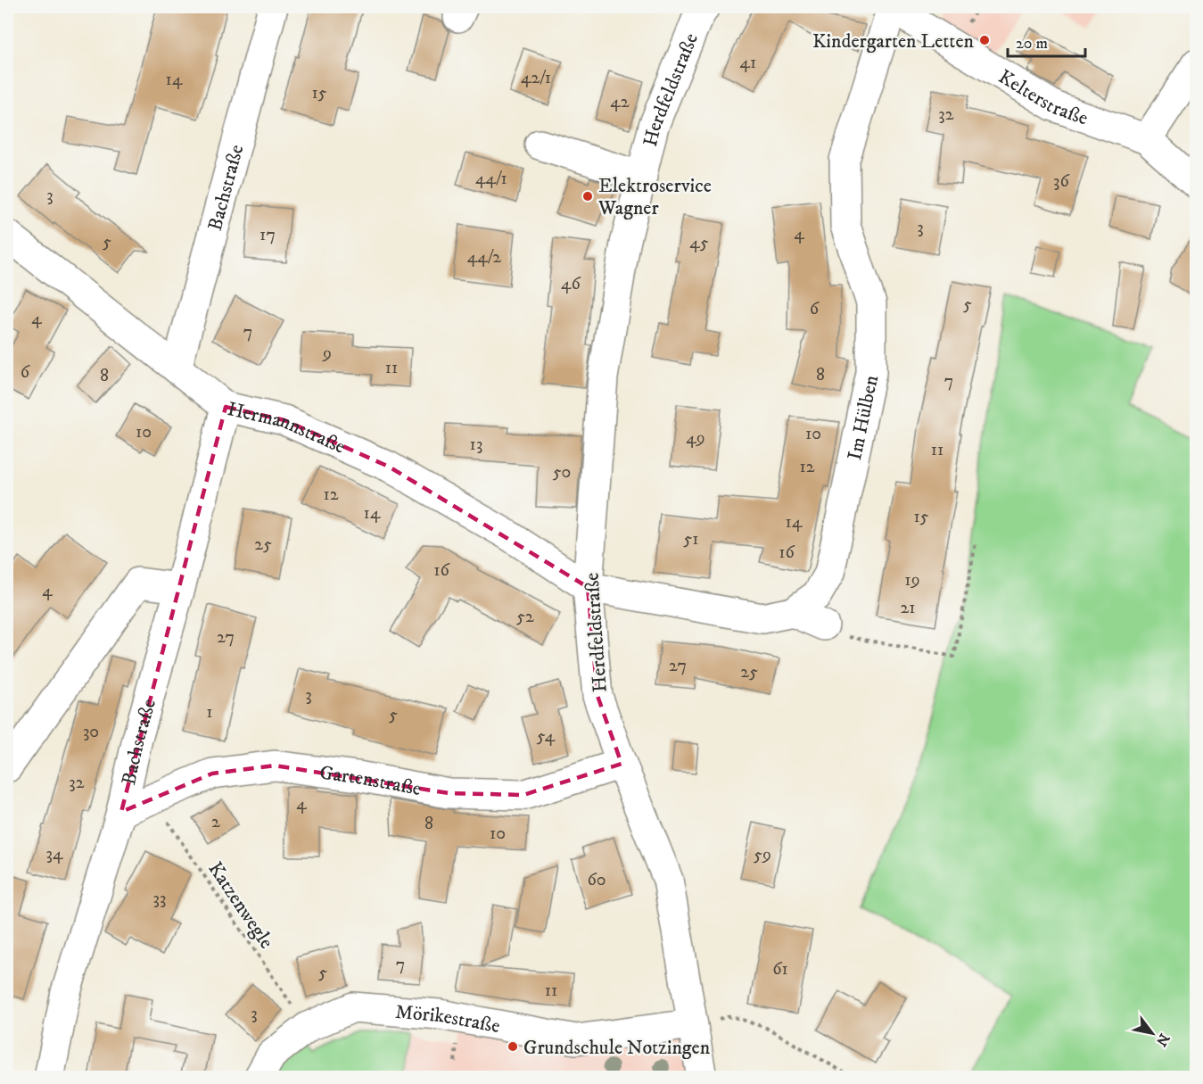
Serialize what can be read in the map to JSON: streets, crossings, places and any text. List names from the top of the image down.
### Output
{
  "streets": {
    "street": [
      "Herdfeldstraße",
      "Kelterstraße",
      "Bachstraße",
      "Im Hülben",
      "Hermannstraße",
      "Gartenstraße",
      "Mörikestraße"
    ],
    "path": ["Katzenwegle"]
  },
  "crossings": [
    ["Herdfeldstraße", "Im Hülben"],
    ["Herdfeldstraße", "Hermannstraße"],
    ["Herdfeldstraße", "Gartenstraße"],
    ["Herdfeldstraße", "Mörikestraße"],
    ["Kelterstraße", "Im Hülben"],
    ["Bachstraße", "Hermannstraße"],
    ["Bachstraße", "Gartenstraße"],
    ["Im Hülben", "Hermannstraße"],
    ["Gartenstraße", "Katzenwegle"],
    ["Katzenwegle", "Mörikestraße"]
  ],
  "places": ["Kindergarten Letten", "Elektroservice Wagner", "Grundschule Notzingen"],
  "house_numbers": [
    "41",
    "42/1",
    "14",
    "15",
    "42",
    "32",
    "44/1",
    "36",
    "3",
    "3",
    "4",
    "17",
    "5",
    "45",
    "44/2",
    "46",
    "5",
    "6",
    "4",
    "7",
    "9",
    "11",
    "6",
    "8",
    "8",
    "7",
    "10",
    "10",
    "49",
    "13",
    "11",
    "12",
    "50",
    "12",
    "14",
    "15",
    "14",
    "51",
    "25",
    "16",
    "16",
    "19",
    "4",
    "21",
    "52",
    "27",
    "27",
    "25",
    "3",
    "1",
    "5",
    "30",
    "54",
    "32",
    "4",
    "2",
    "8",
    "10",
    "34",
    "59",
    "60",
    "33",
    "7",
    "61",
    "5",
    "11",
    "3"
  ],
  "scale_bar": "20 m",
  "north": "bottom right"
}
